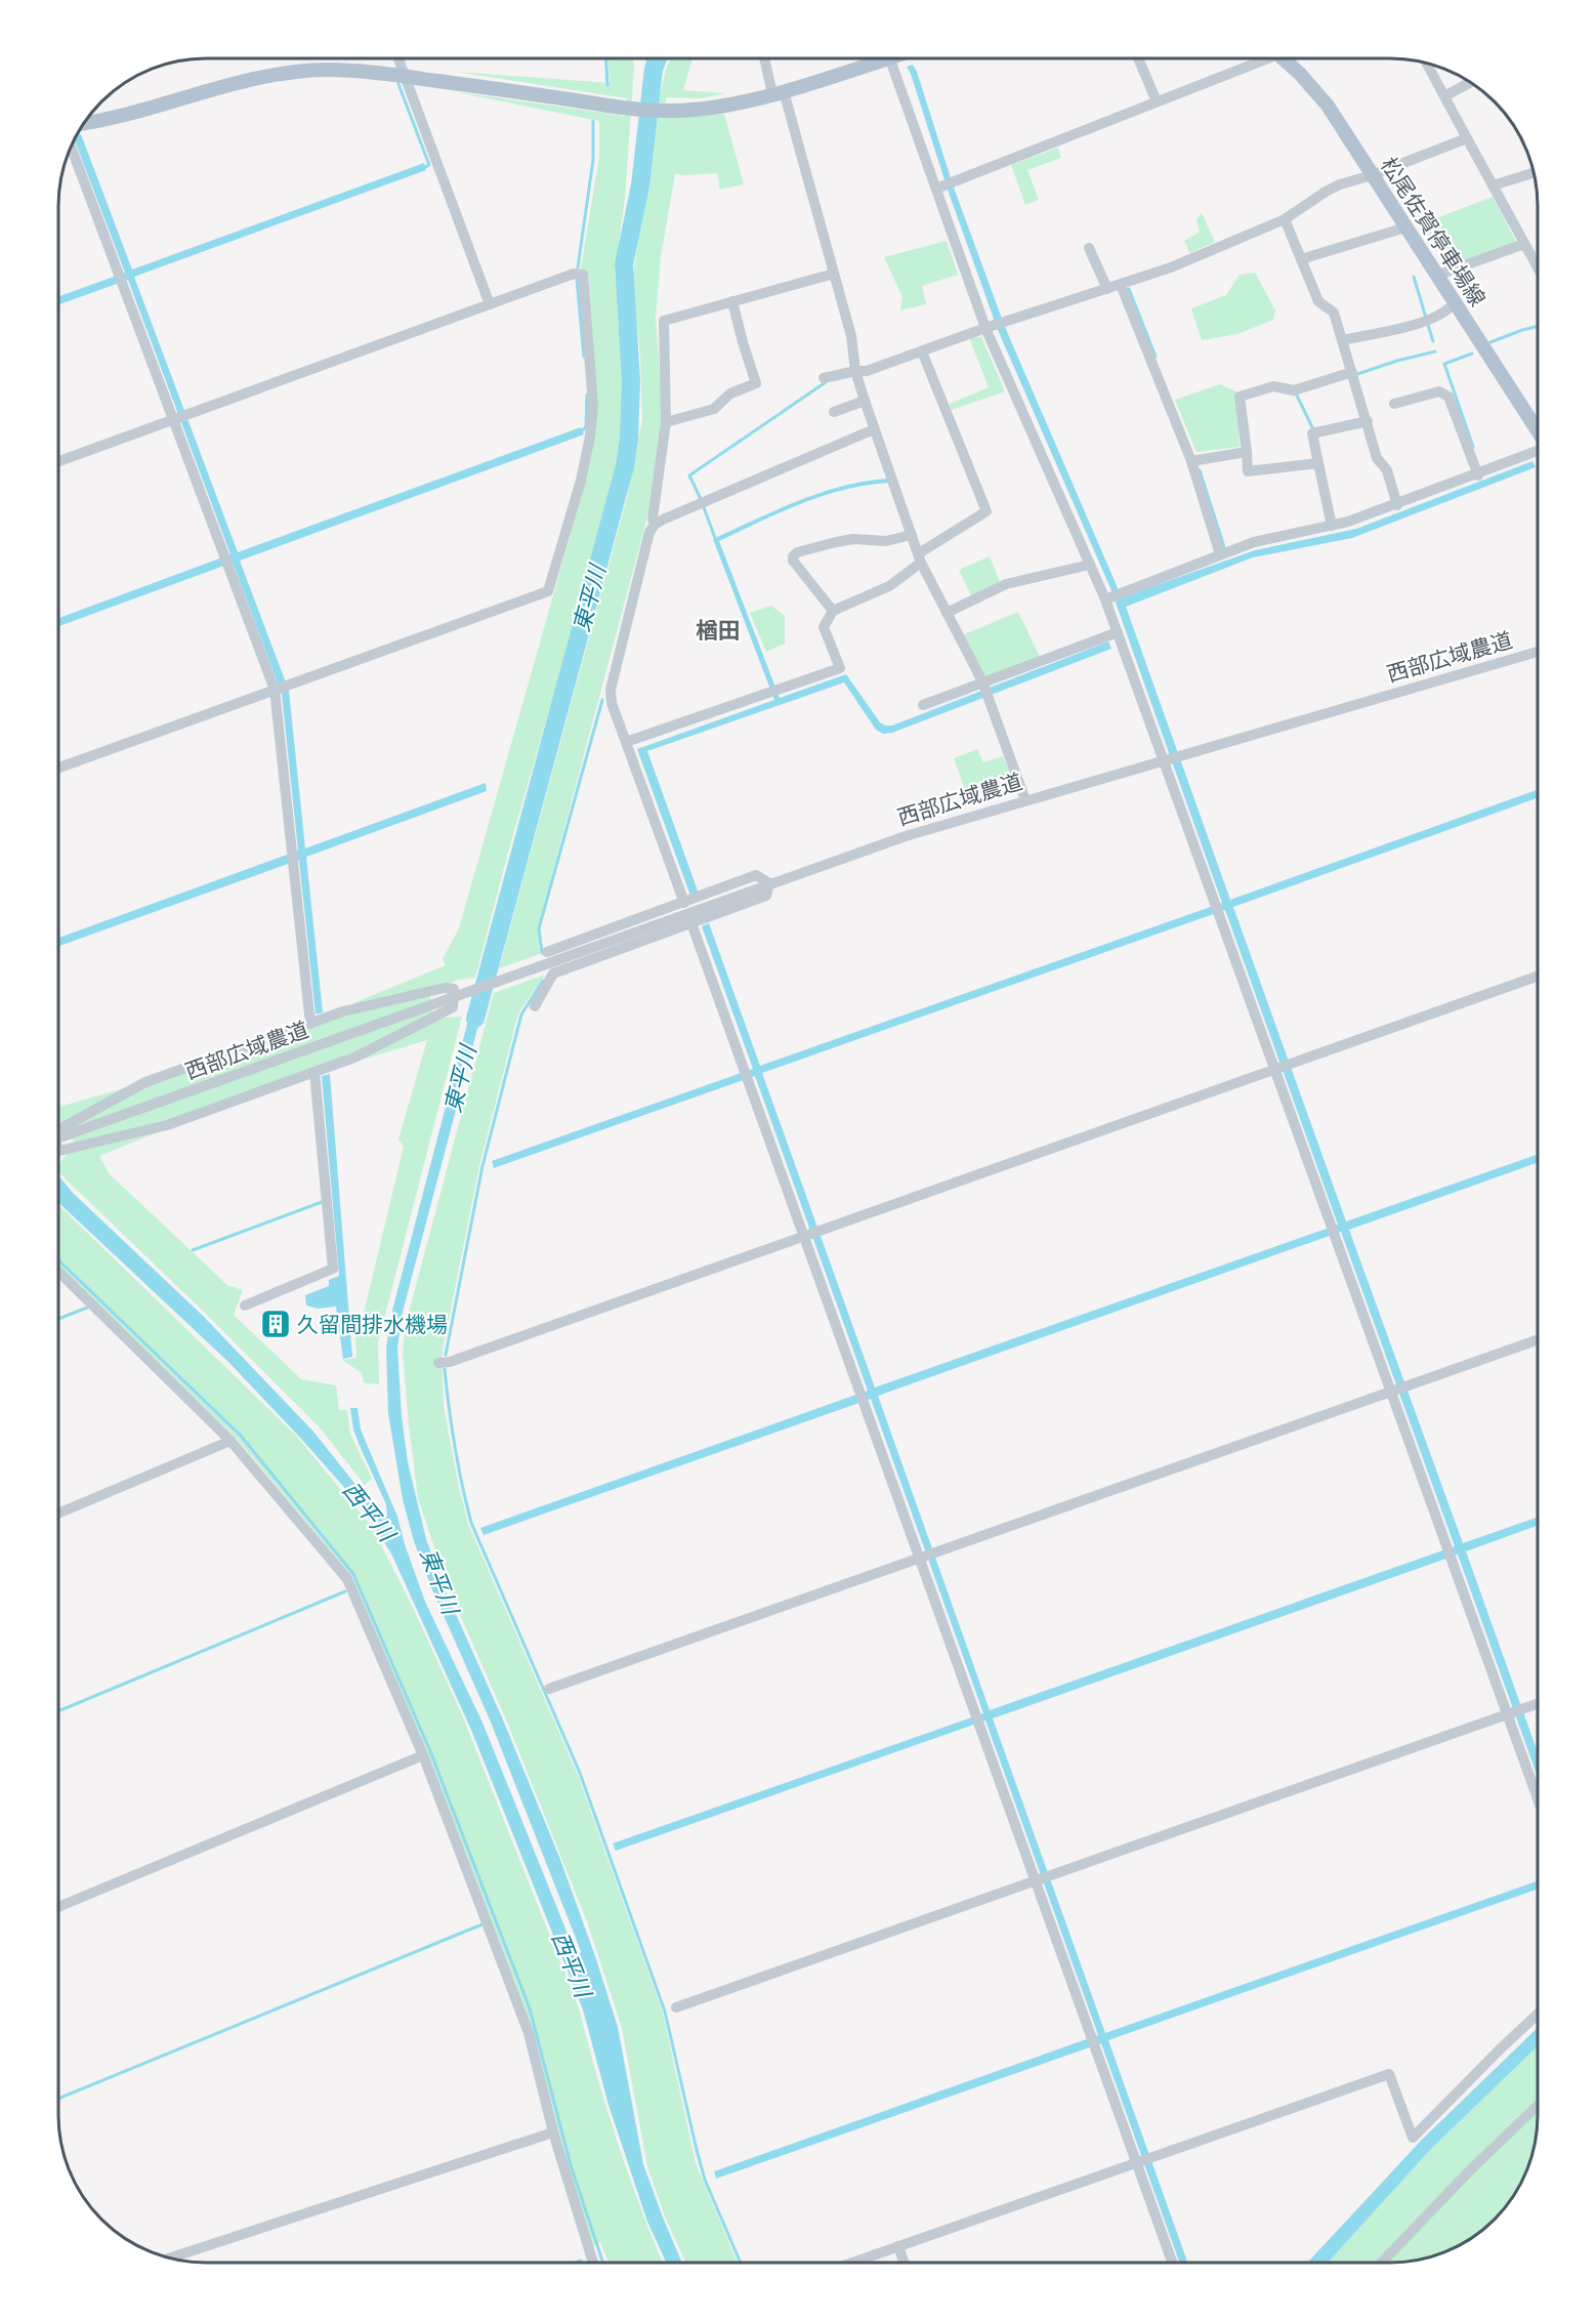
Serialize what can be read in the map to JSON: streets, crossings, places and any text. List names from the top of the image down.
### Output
{
  "streets": {
    "main road": ["松尾佐賀停車場線"],
    "street": ["西部広域農道"]
  },
  "districts": ["楢田"],
  "water": ["東平川", "西平川"],
  "places": {
    "building": ["久留間排水機場"]
  }
}
